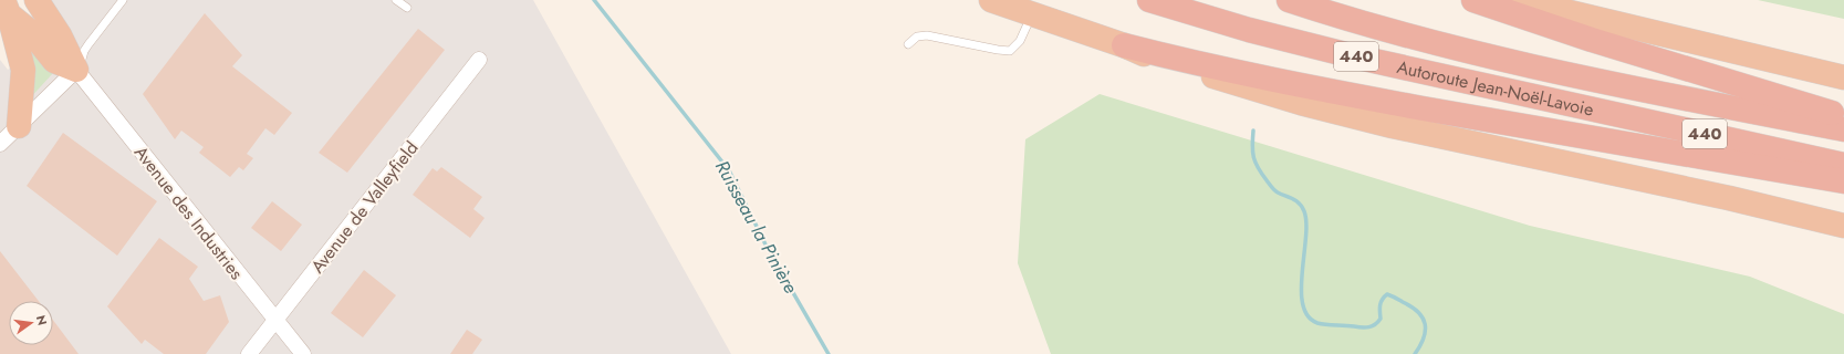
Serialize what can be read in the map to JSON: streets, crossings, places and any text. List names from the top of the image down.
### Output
{
  "streets": {
    "highway": ["440", "Autoroute Jean-Noël-Lavoie"],
    "street": ["Avenue de Valleyfield", "Avenue des Industries"]
  },
  "crossings": [
    ["Avenue de Valleyfield", "Avenue des Industries"]
  ],
  "water": ["Ruisseau la Pinière"],
  "north": "right"
}
